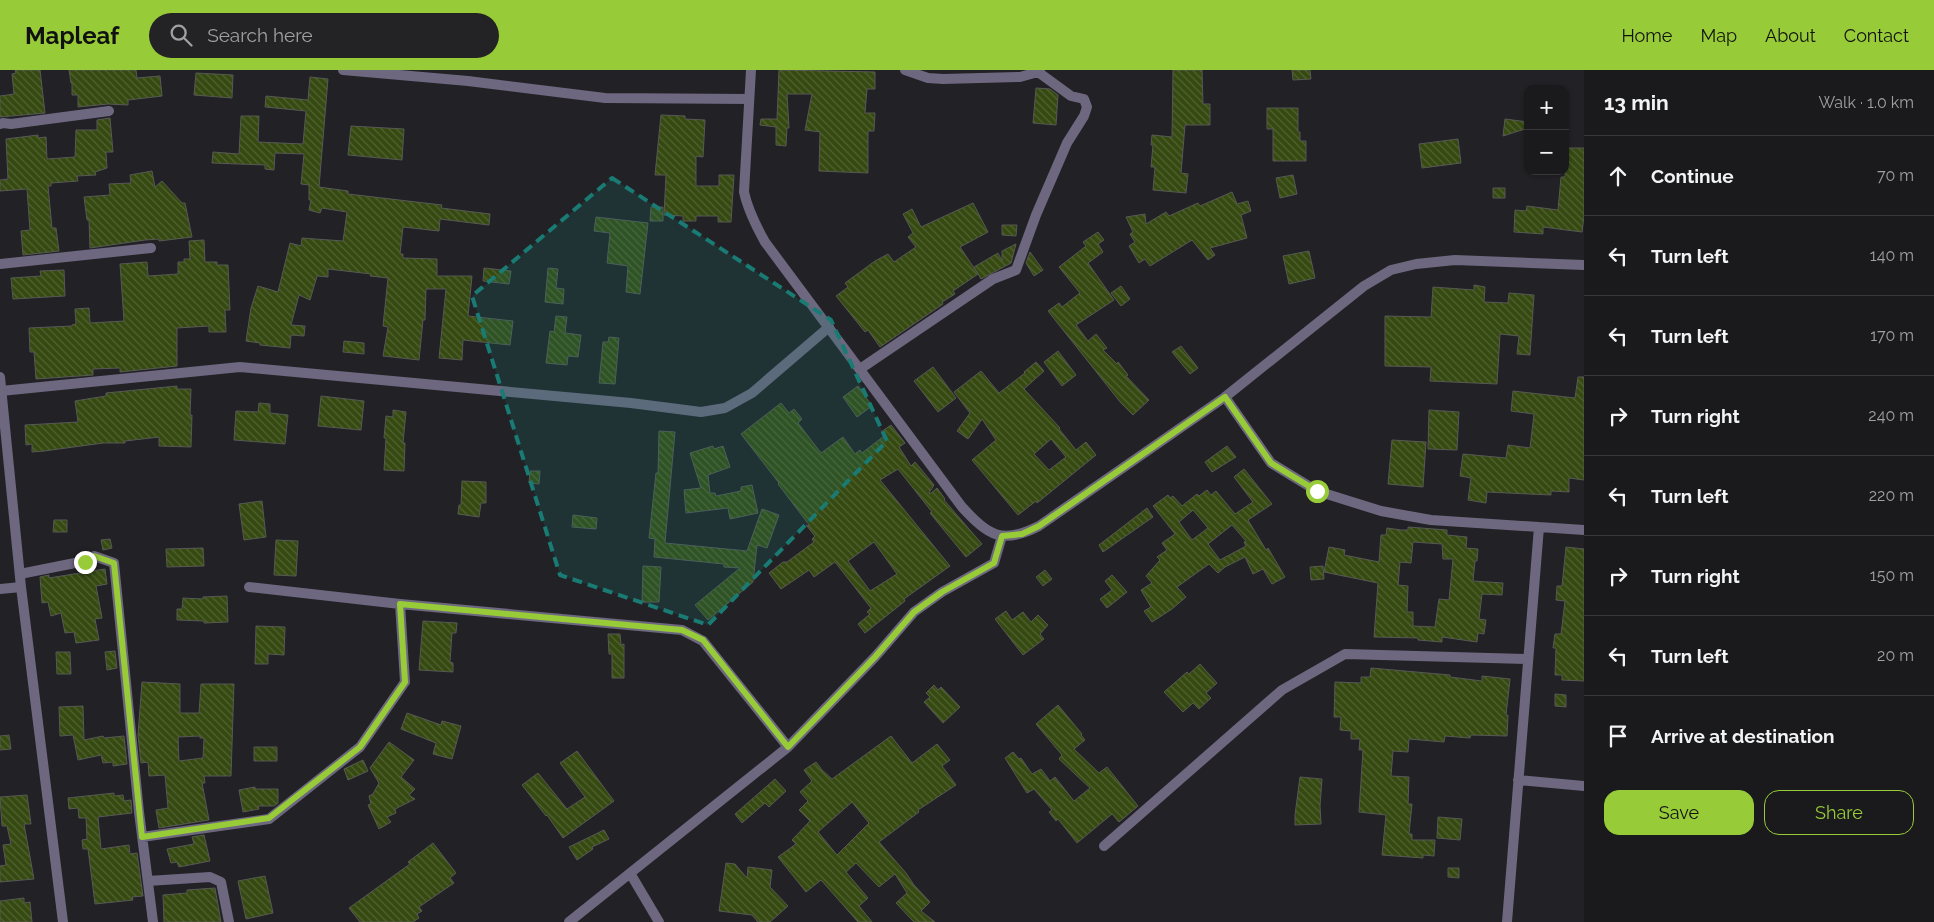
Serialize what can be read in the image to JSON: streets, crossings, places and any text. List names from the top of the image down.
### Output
{
  "page": {
    "header": "Mapleaf",
    "search": "Search here",
    "nav": [
      "Home",
      "Map",
      "About",
      "Contact"
    ],
    "heading": ["13 min", "Walk · 1.0 km"],
    "map_buttons": ["+", "−"],
    "list": [
      ["Continue", "70 m"],
      ["Turn left", "140 m"],
      ["Turn left", "170 m"],
      ["Turn right", "240 m"],
      ["Turn left", "220 m"],
      ["Turn right", "150 m"],
      ["Turn left", "20 m"],
      "Arrive at destination"
    ],
    "buttons": ["Save", "Share"]
  }
}
